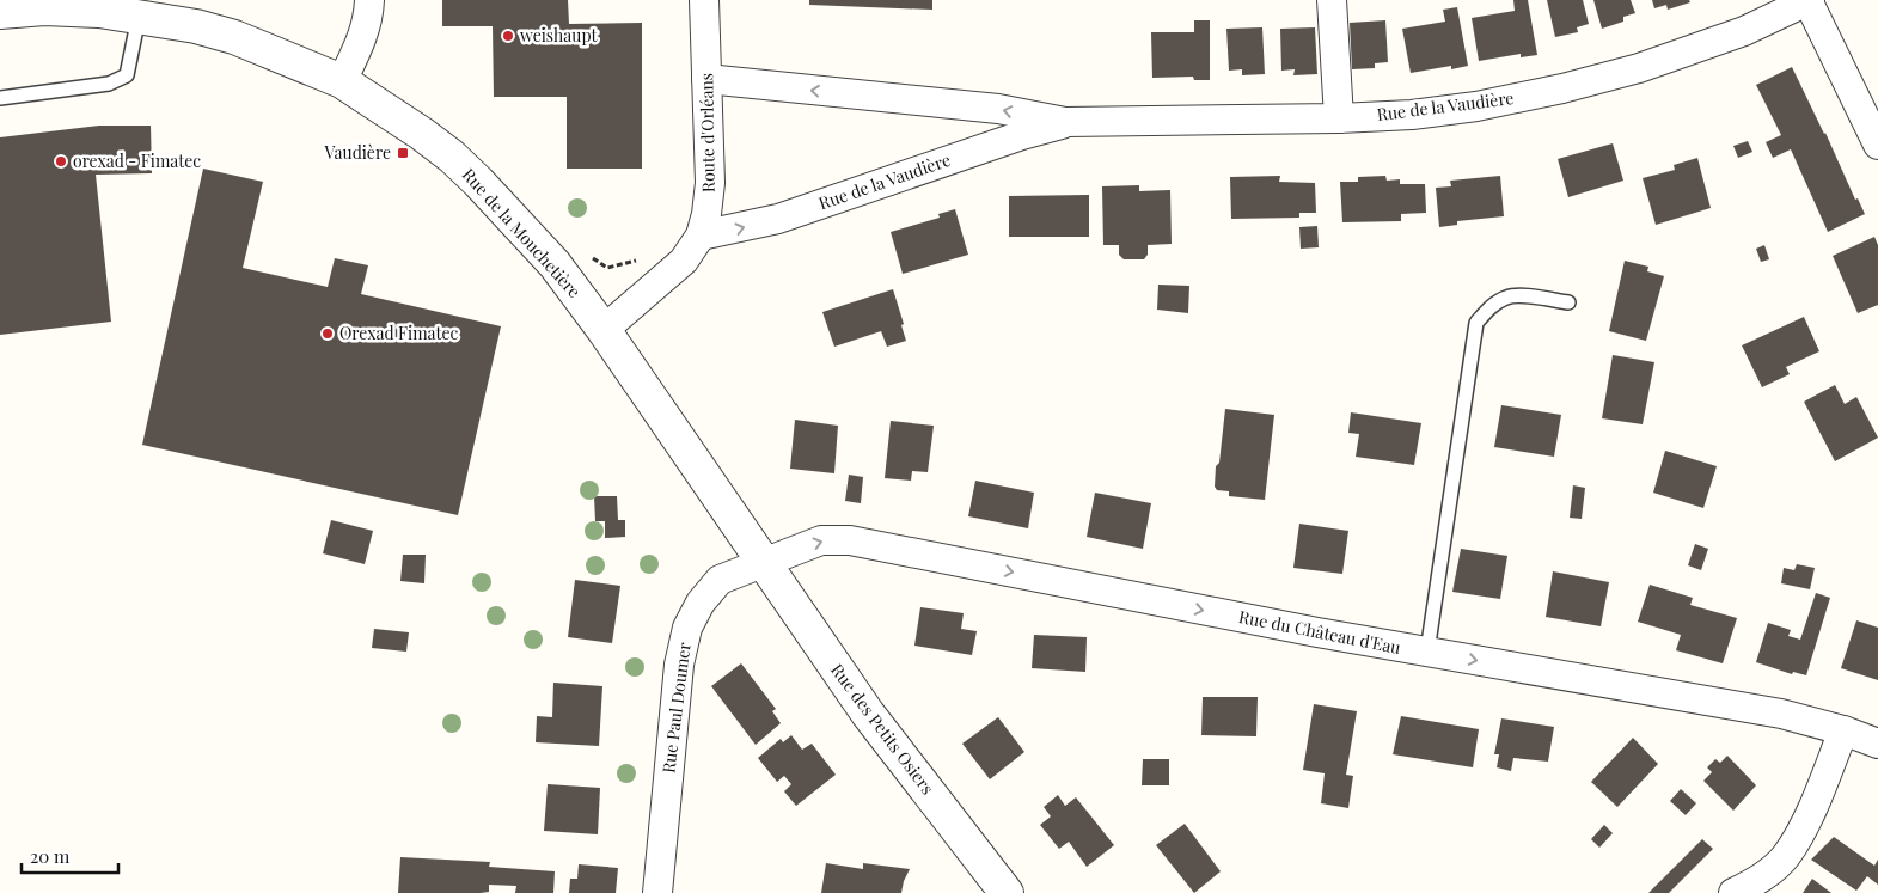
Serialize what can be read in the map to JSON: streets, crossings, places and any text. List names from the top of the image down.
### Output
{
  "streets": {
    "street": [
      "Rue de la Vaudière",
      "Route d'Orléans",
      "Rue de la Mouchetière",
      "Rue du Château d'Eau",
      "Rue Paul Doumer",
      "Rue des Petits Osiers"
    ]
  },
  "crossings": [
    ["Rue de la Vaudière", "Route d'Orléans"],
    ["Route d'Orléans", "Rue de la Mouchetière"],
    ["Rue de la Mouchetière", "Rue du Château d'Eau"],
    ["Rue de la Mouchetière", "Rue Paul Doumer"],
    ["Rue de la Mouchetière", "Rue des Petits Osiers"],
    ["Rue du Château d'Eau", "Rue Paul Doumer"],
    ["Rue du Château d'Eau", "Rue des Petits Osiers"],
    ["Rue Paul Doumer", "Rue des Petits Osiers"]
  ],
  "one_way": ["Rue du Château d'Eau"],
  "places": {
    "other": ["weishaupt", "orexad - Fimatec", "Orexad Fimatec"],
    "transit": ["Vaudière"]
  },
  "scale_bar": "20 m"
}
